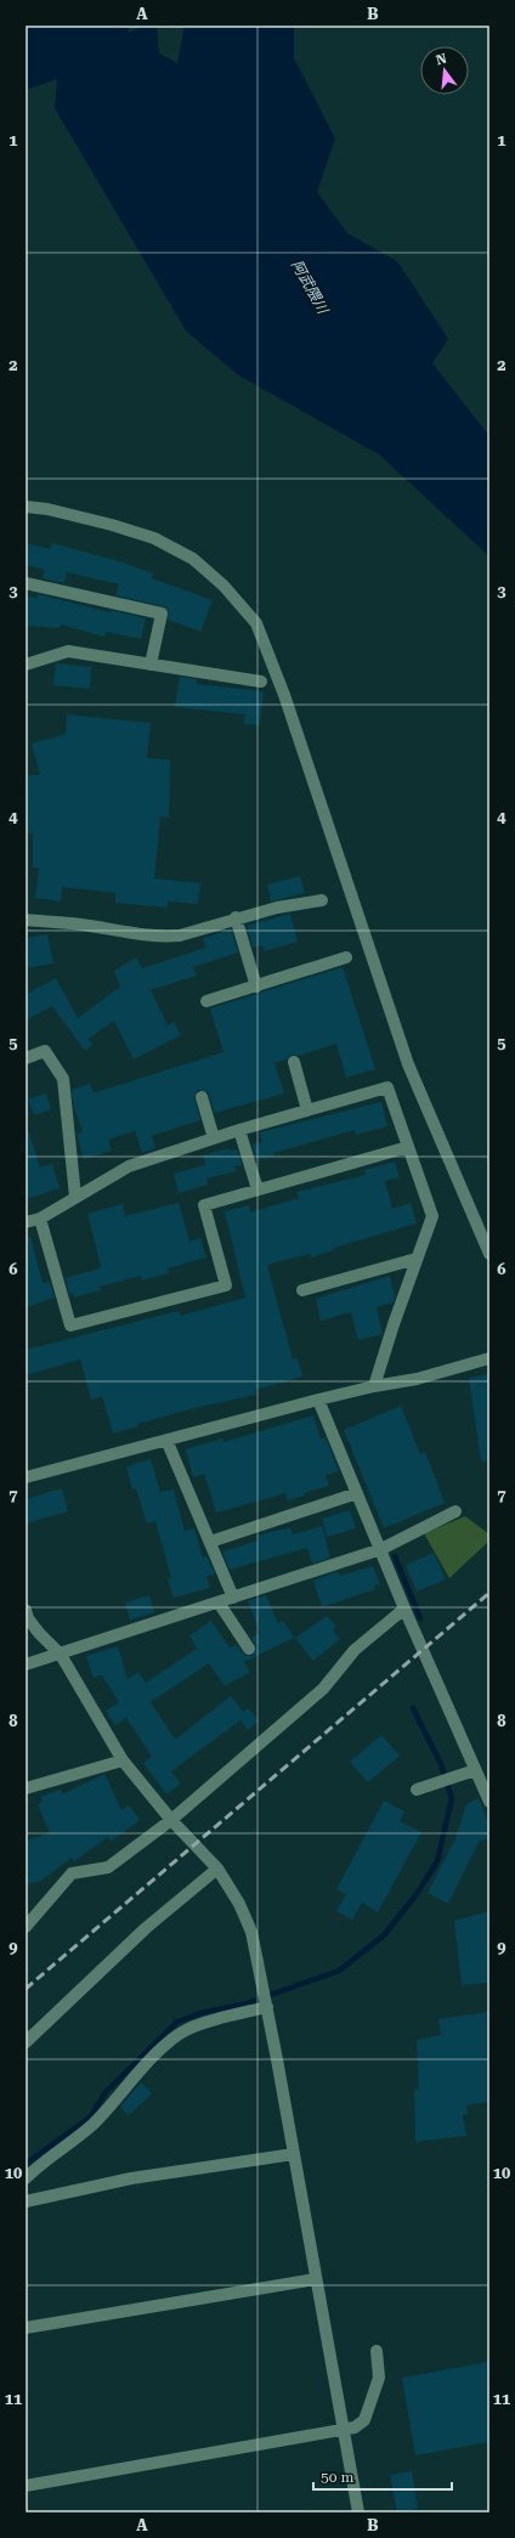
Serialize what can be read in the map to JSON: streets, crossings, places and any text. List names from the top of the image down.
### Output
{
  "water": ["阿武隈川"],
  "scale_bar": "50 m",
  "north": "top",
  "grid": {
    "columns": ["A", "B"],
    "rows": [
      "1",
      "2",
      "3",
      "4",
      "5",
      "6",
      "7",
      "8",
      "9",
      "10",
      "11"
    ]
  }
}
